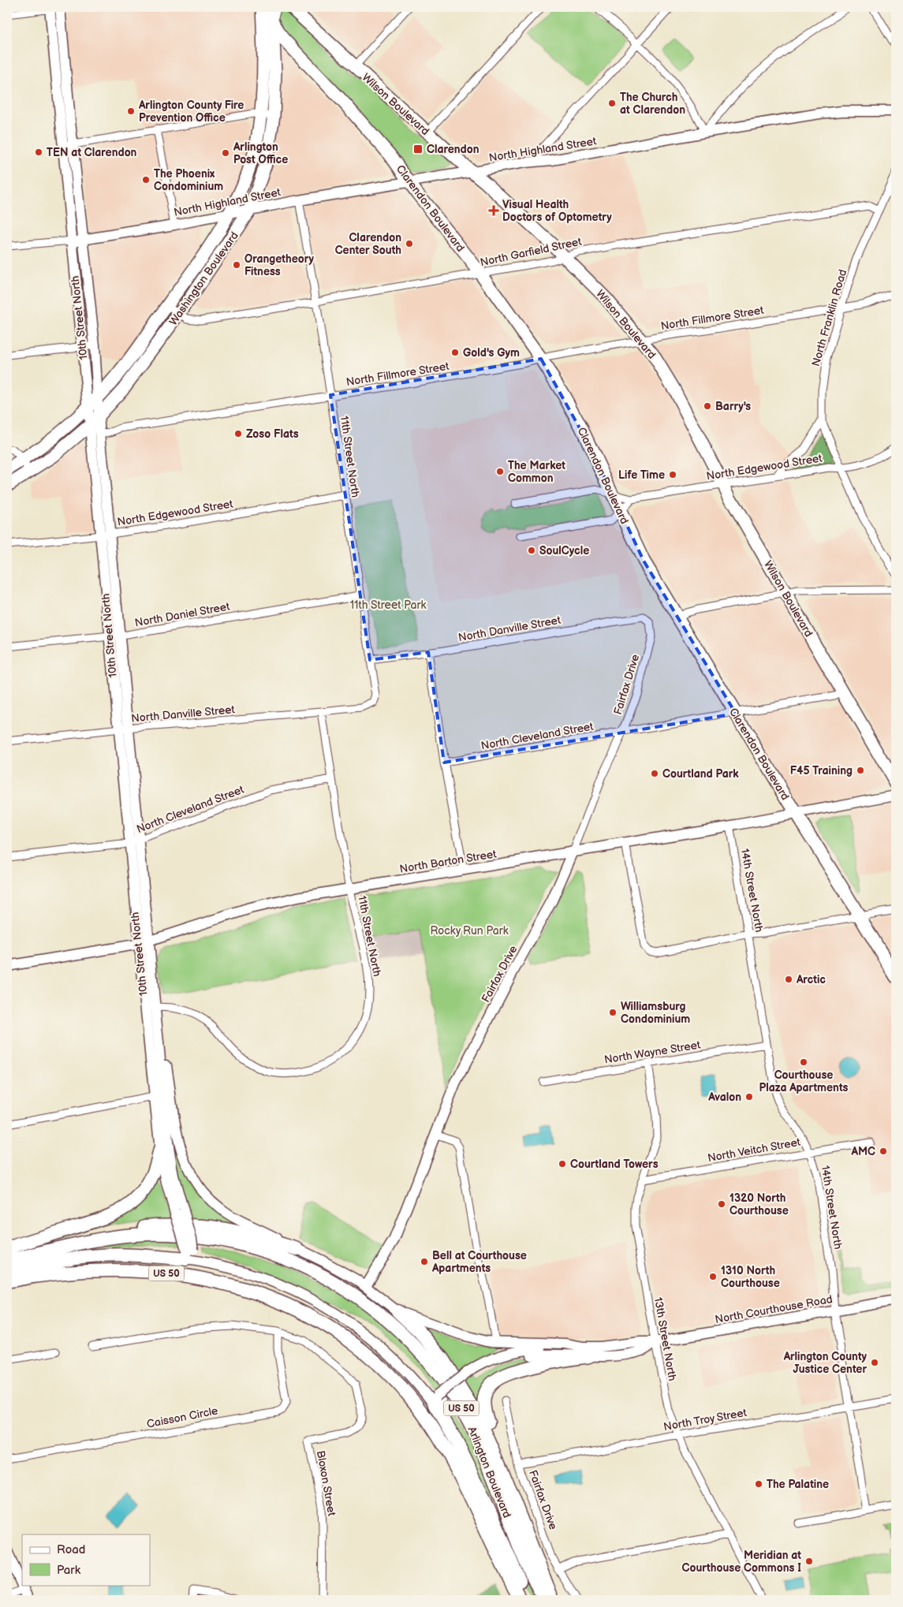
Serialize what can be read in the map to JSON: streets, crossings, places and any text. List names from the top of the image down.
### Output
{
  "streets": {
    "highway": ["US 50", "Arlington Boulevard"],
    "main road": [
      "Wilson Boulevard",
      "North Highland Street",
      "Clarendon Boulevard",
      "Washington Boulevard",
      "10th Street North",
      "Fairfax Drive",
      "North Barton Street",
      "North Courthouse Road"
    ],
    "street": [
      "North Garfield Street",
      "North Fillmore Street",
      "North Franklin Road",
      "11th Street North",
      "North Edgewood Street",
      "North Daniel Street",
      "North Danville Street",
      "North Cleveland Street",
      "14th Street North",
      "North Wayne Street",
      "North Veitch Street",
      "13th Street North",
      "Caisson Circle",
      "North Troy Street",
      "Bloxon Street"
    ]
  },
  "crossings": [
    ["Wilson Boulevard", "North Highland Street"],
    ["Wilson Boulevard", "North Garfield Street"],
    ["Wilson Boulevard", "North Fillmore Street"],
    ["Wilson Boulevard", "North Edgewood Street"],
    ["Wilson Boulevard", "North Cleveland Street"],
    ["North Highland Street", "Clarendon Boulevard"],
    ["North Highland Street", "Washington Boulevard"],
    ["North Highland Street", "10th Street North"],
    ["North Highland Street", "11th Street North"],
    ["Clarendon Boulevard", "North Garfield Street"],
    ["Clarendon Boulevard", "Washington Boulevard"],
    ["Clarendon Boulevard", "North Fillmore Street"],
    ["Clarendon Boulevard", "North Edgewood Street"],
    ["Clarendon Boulevard", "North Cleveland Street"],
    ["Clarendon Boulevard", "North Barton Street"],
    ["North Garfield Street", "Washington Boulevard"],
    ["North Garfield Street", "North Franklin Road"],
    ["North Garfield Street", "11th Street North"],
    ["Washington Boulevard", "10th Street North"],
    ["10th Street North", "North Fillmore Street"],
    ["10th Street North", "11th Street North"],
    ["10th Street North", "North Edgewood Street"],
    ["10th Street North", "North Daniel Street"],
    ["10th Street North", "North Danville Street"],
    ["10th Street North", "North Cleveland Street"],
    ["10th Street North", "North Barton Street"],
    ["North Fillmore Street", "North Franklin Road"],
    ["North Fillmore Street", "11th Street North"],
    ["North Franklin Road", "North Edgewood Street"],
    ["11th Street North", "North Edgewood Street"],
    ["11th Street North", "North Daniel Street"],
    ["11th Street North", "North Danville Street"],
    ["11th Street North", "North Cleveland Street"],
    ["11th Street North", "North Barton Street"],
    ["North Danville Street", "Fairfax Drive"],
    ["Fairfax Drive", "North Cleveland Street"],
    ["Fairfax Drive", "North Barton Street"],
    ["Fairfax Drive", "North Troy Street"],
    ["North Barton Street", "14th Street North"],
    ["14th Street North", "North Wayne Street"],
    ["14th Street North", "North Veitch Street"],
    ["14th Street North", "North Courthouse Road"],
    ["14th Street North", "North Troy Street"],
    ["North Wayne Street", "13th Street North"],
    ["North Veitch Street", "13th Street North"],
    ["North Courthouse Road", "13th Street North"],
    ["13th Street North", "North Troy Street"],
    ["Caisson Circle", "Bloxon Street"]
  ],
  "parks": ["11th Street Park", "Rocky Run Park"],
  "places": {
    "other": [
      "The Church at Clarendon",
      "Arlington County Fire Prevention Office",
      "TEN at Clarendon",
      "Arlington Post Office",
      "The Phoenix Condominium",
      "Clarendon Center South",
      "Orangetheory Fitness",
      "Gold's Gym",
      "Barry's",
      "Zoso Flats",
      "The Market Common",
      "Life Time",
      "SoulCycle",
      "F45 Training",
      "Courtland Park",
      "Arctic",
      "Williamsburg Condominium",
      "Courthouse Plaza Apartments",
      "Avalon",
      "AMC",
      "Courtland Towers",
      "1320 North Courthouse",
      "Bell at Courthouse Apartments",
      "1310 North Courthouse",
      "Arlington County Justice Center",
      "The Palatine",
      "Meridian at Courthouse Commons I"
    ],
    "transit": ["Clarendon"],
    "health": ["Visual Health Doctors of Optometry"]
  },
  "legend": ["Road", "Park"]
}
